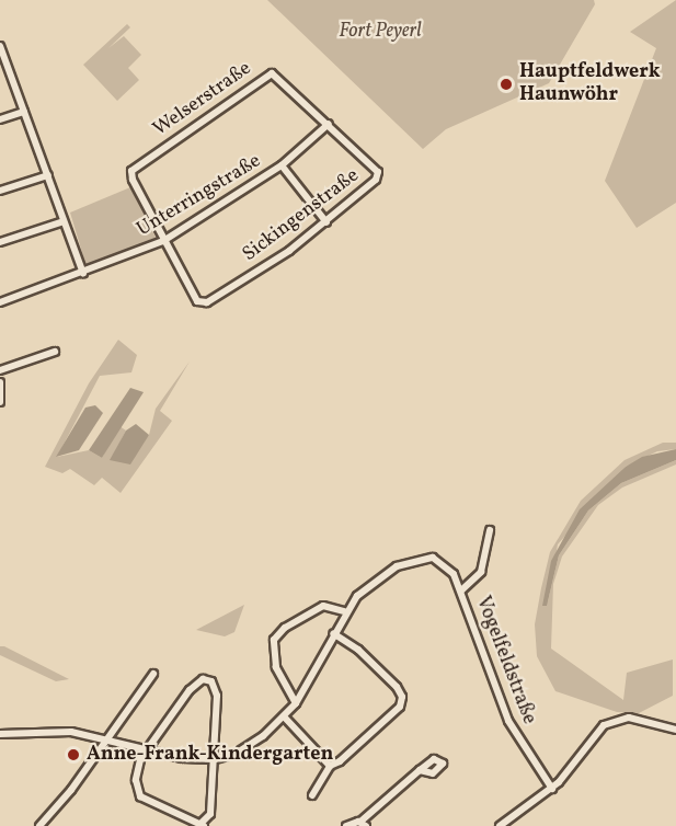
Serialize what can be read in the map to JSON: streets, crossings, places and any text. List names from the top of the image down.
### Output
{
  "streets": {
    "street": [
      "Welserstraße",
      "Unterringstraße",
      "Sickingenstraße",
      "Vogelfeldstraße"
    ]
  },
  "crossings": [
    ["Welserstraße", "Unterringstraße"],
    ["Welserstraße", "Sickingenstraße"],
    ["Unterringstraße", "Sickingenstraße"]
  ],
  "parks": ["Fort Peyerl"],
  "places": ["Hauptfeldwerk Haunwöhr", "Anne-Frank-Kindergarten"]
}
